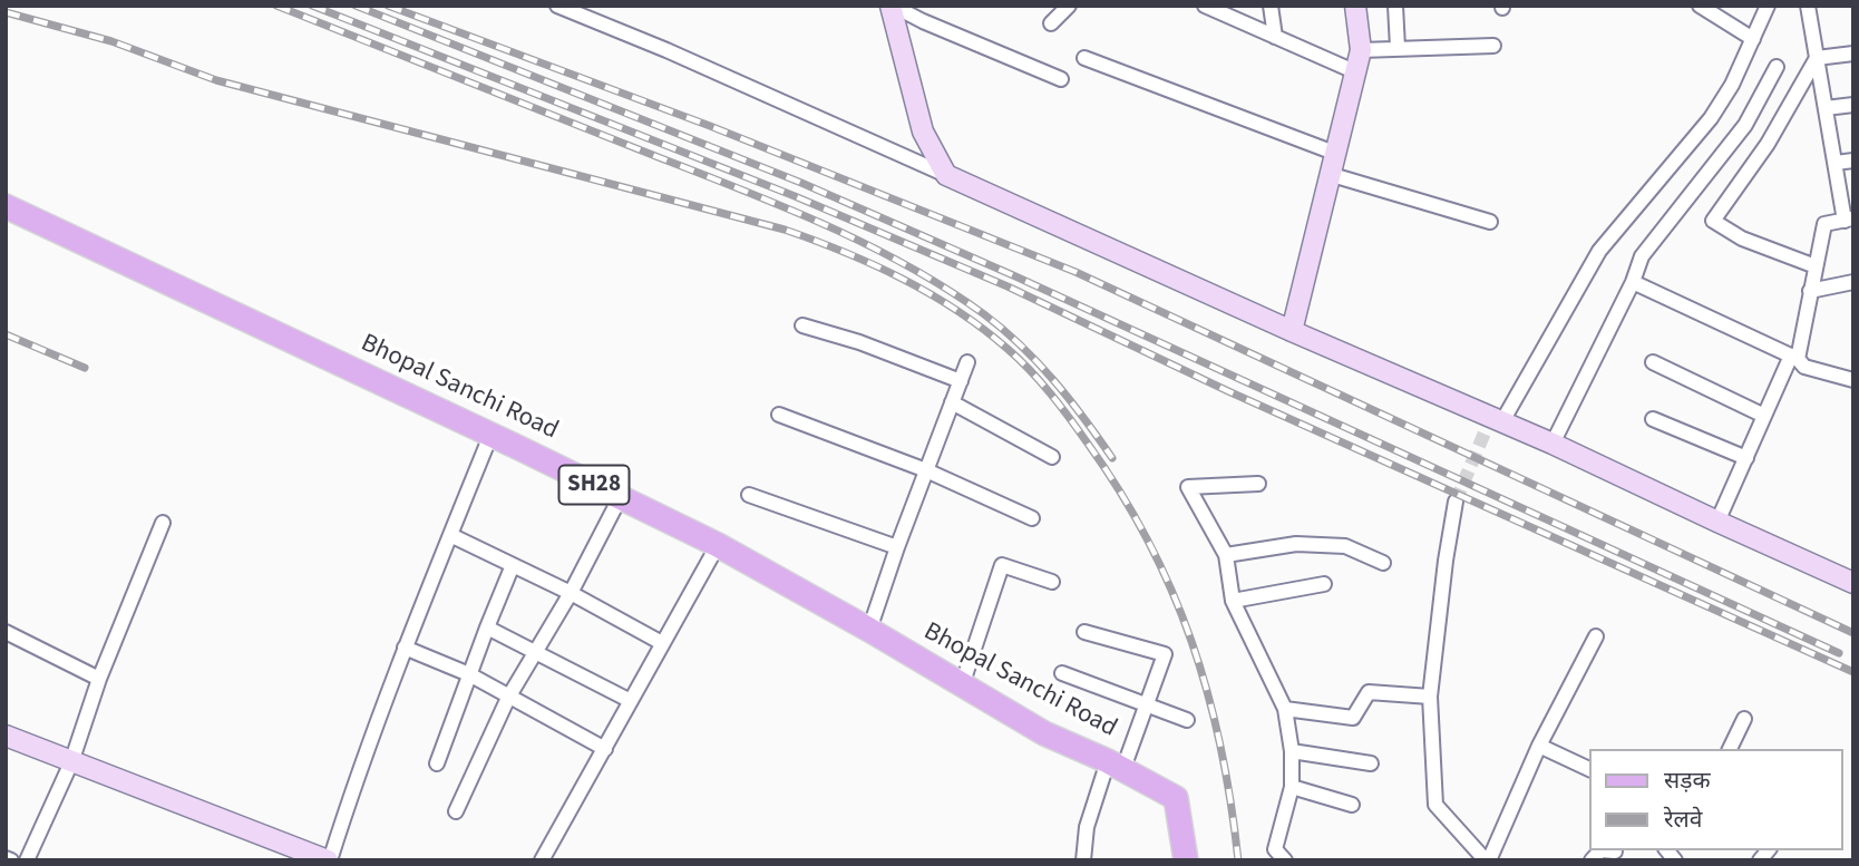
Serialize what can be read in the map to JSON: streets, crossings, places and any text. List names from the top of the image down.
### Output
{
  "streets": {
    "main road": ["Bhopal Sanchi Road", "SH28"]
  },
  "legend": ["सड़क", "रेलवे"]
}
